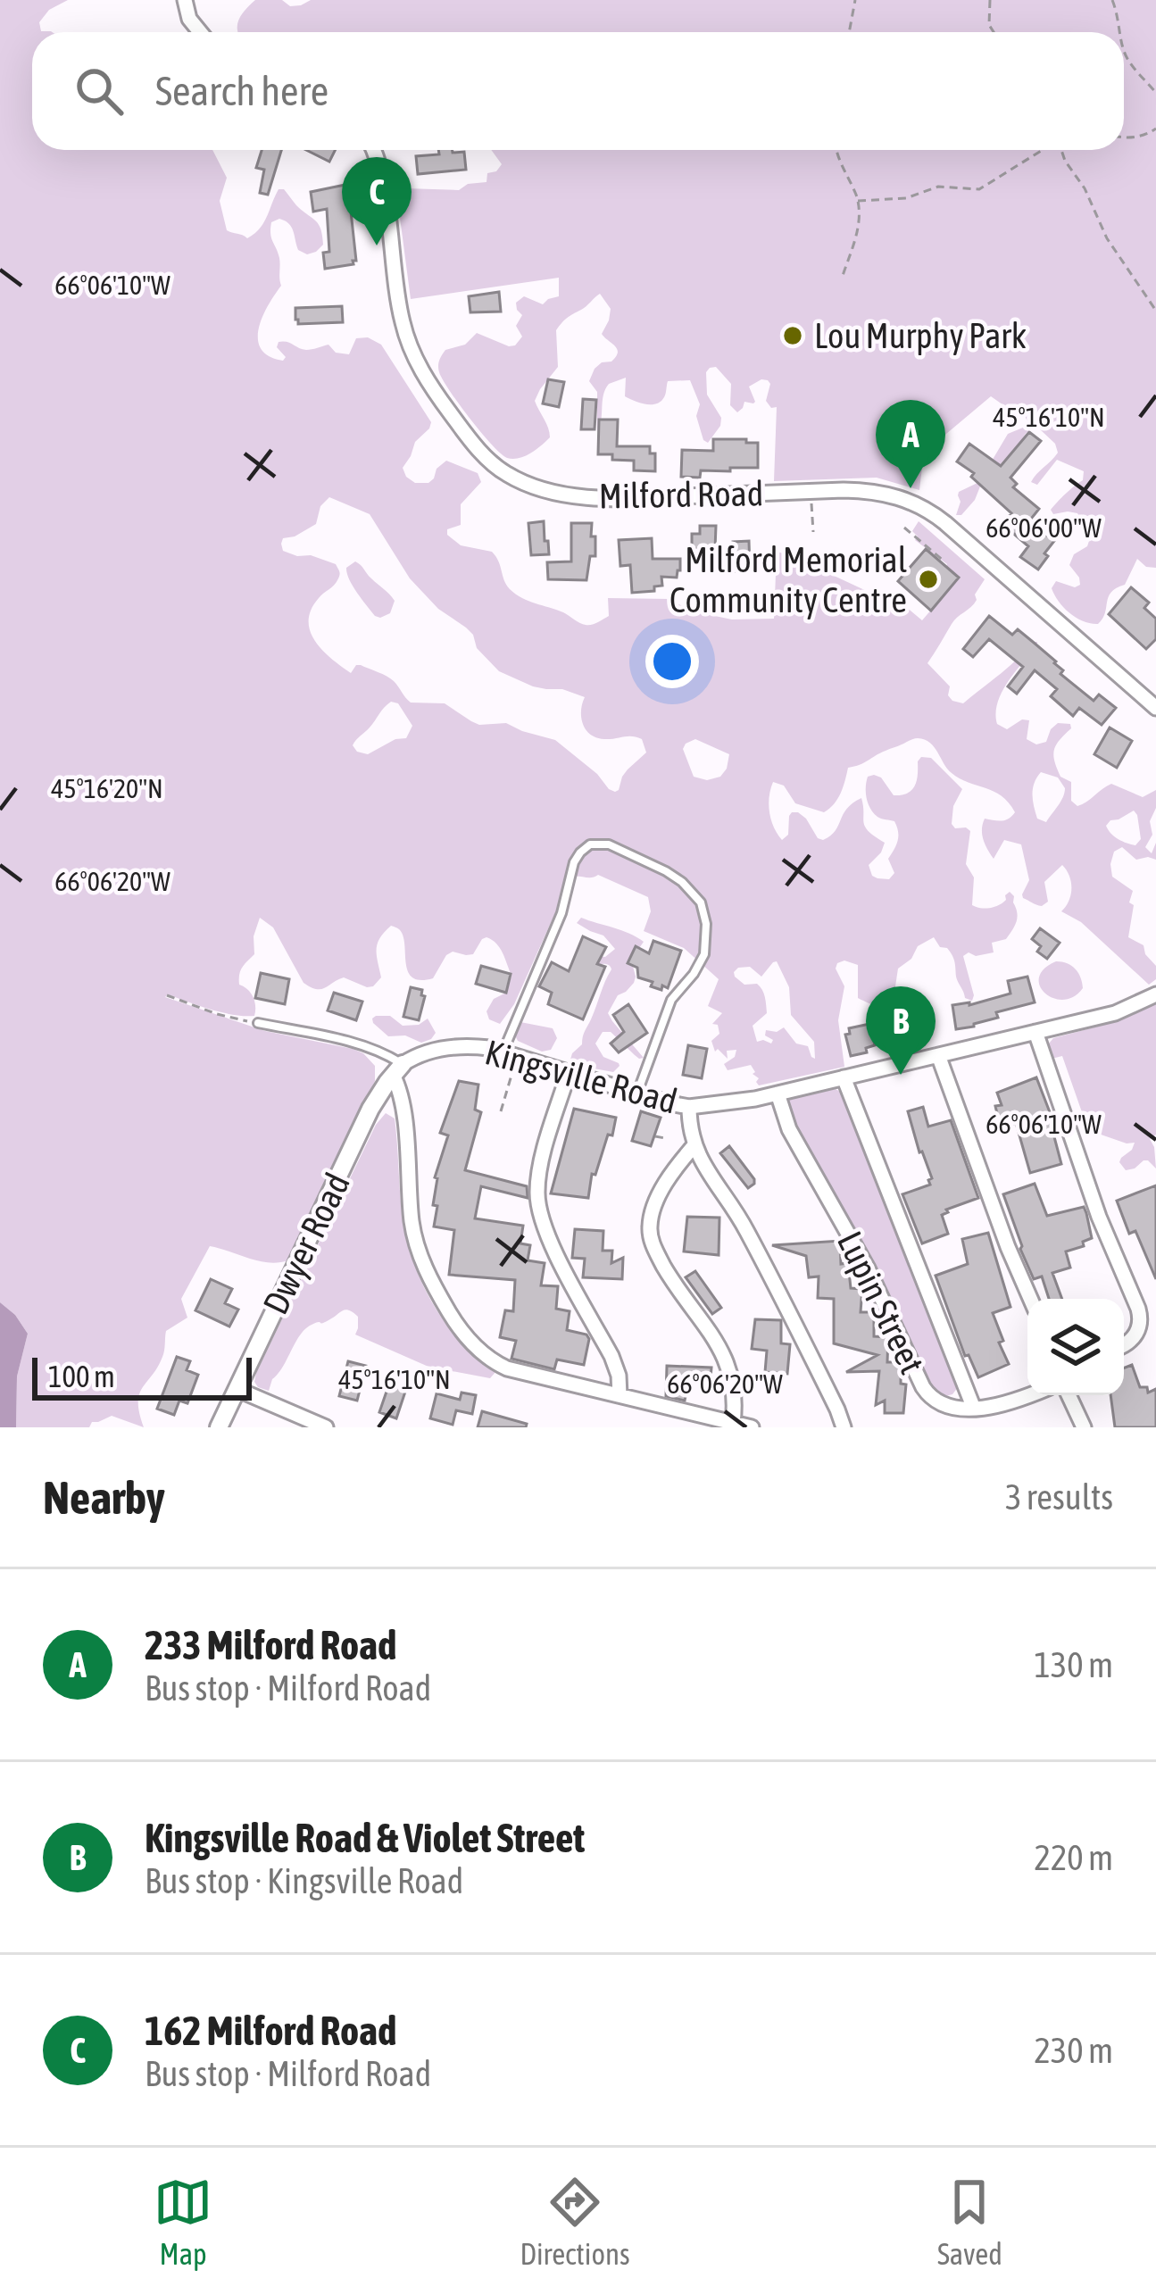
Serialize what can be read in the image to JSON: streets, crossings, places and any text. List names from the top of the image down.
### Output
{
  "streets": {
    "street": [
      "Milford Road",
      "Kingsville Road",
      "Dwyer Road",
      "Lupin Street"
    ]
  },
  "crossings": [
    ["Kingsville Road", "Dwyer Road"],
    ["Kingsville Road", "Lupin Street"]
  ],
  "places": ["Lou Murphy Park", "Milford Memorial Community Centre"],
  "scale_bar": "100 m",
  "page": {
    "search": "Search here",
    "pins": ["C", "A", "B"],
    "scale": "100 m",
    "heading": ["Nearby", "3 results"],
    "list": [
      {
        "mark": "A",
        "name": "233 Milford Road",
        "note": "Bus stop · Milford Road",
        "value": "130 m"
      },
      {
        "mark": "B",
        "name": "Kingsville Road & Violet Street",
        "note": "Bus stop · Kingsville Road",
        "value": "220 m"
      },
      {
        "mark": "C",
        "name": "162 Milford Road",
        "note": "Bus stop · Milford Road",
        "value": "230 m"
      }
    ],
    "nav": ["Map", "Directions", "Saved"]
  },
  "coordinates": [
    "66°06'10\"W",
    "45°16'10\"N",
    "66°06'00\"W",
    "45°16'20\"N",
    "66°06'20\"W"
  ]
}
